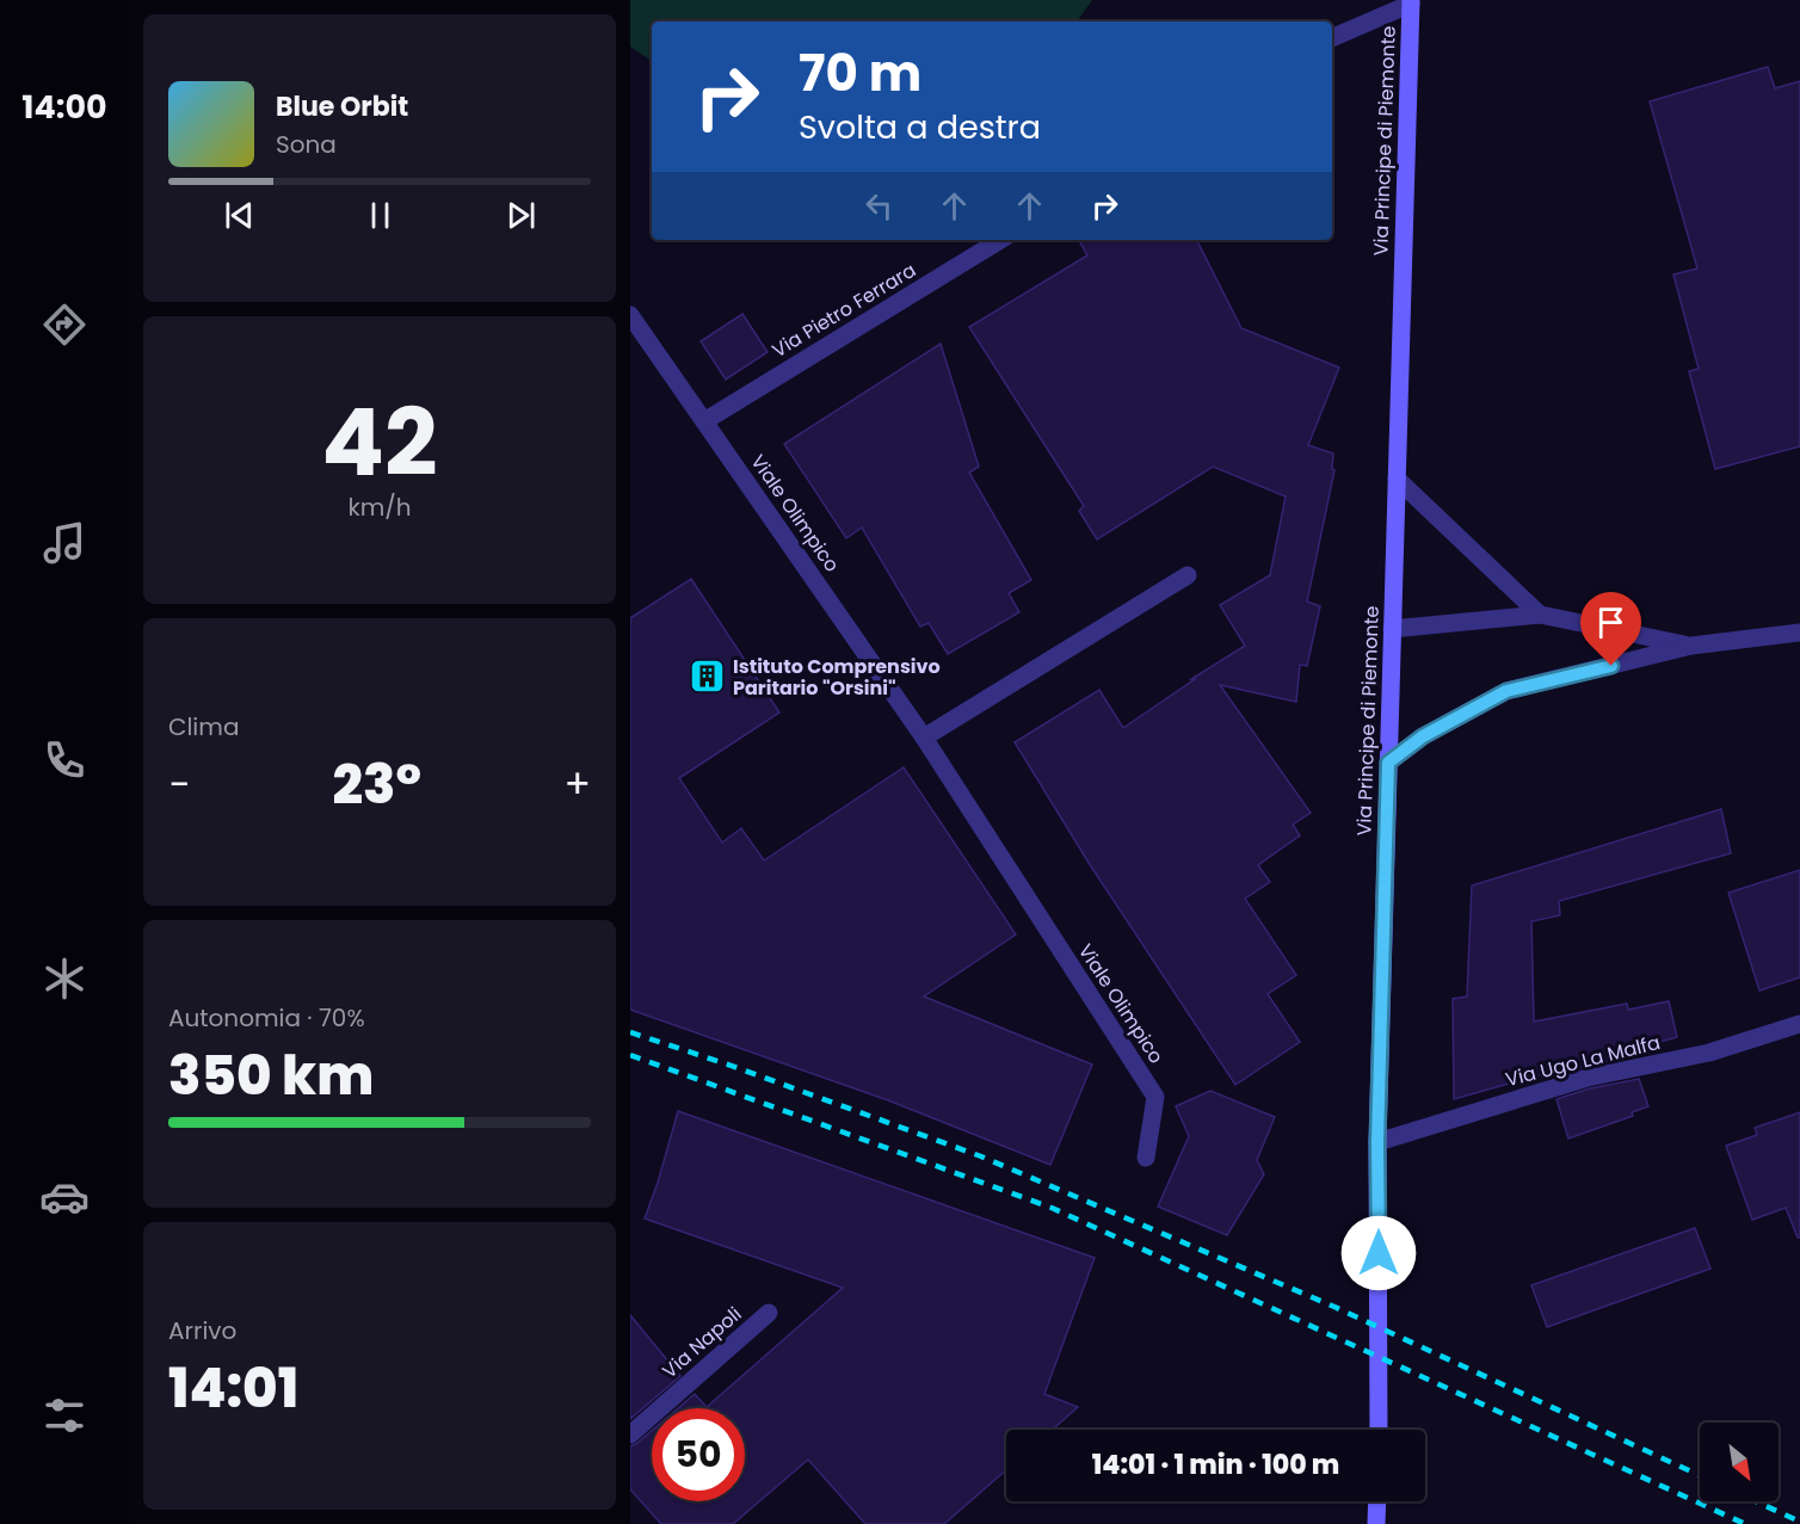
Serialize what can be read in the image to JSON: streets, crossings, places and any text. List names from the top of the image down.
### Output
{
  "streets": {
    "main road": ["Via Principe di Piemonte"],
    "street": [
      "Via Pietro Ferrara",
      "Viale Olimpico",
      "Via Ugo La Malfa",
      "Via Napoli"
    ]
  },
  "crossings": [
    ["Via Principe di Piemonte", "Via Ugo La Malfa"],
    ["Via Pietro Ferrara", "Viale Olimpico"]
  ],
  "places": {
    "building": ["Istituto Comprensivo Paritario \"Orsini\""]
  },
  "north": "bottom right",
  "page": {
    "tabs": "14:00",
    "turn": ["70 m", "Svolta a destra"],
    "song": ["Blue Orbit", "Sona"],
    "tile": [
      ["42", "km/h"],
      "Clima",
      ["Autonomia · 70%", "350 km"],
      ["Arrivo", "14:01"]
    ],
    "heat": ["−", "23°", "+"],
    "limit": "50",
    "trip": "14:01 · 1 min · 100 m"
  }
}
